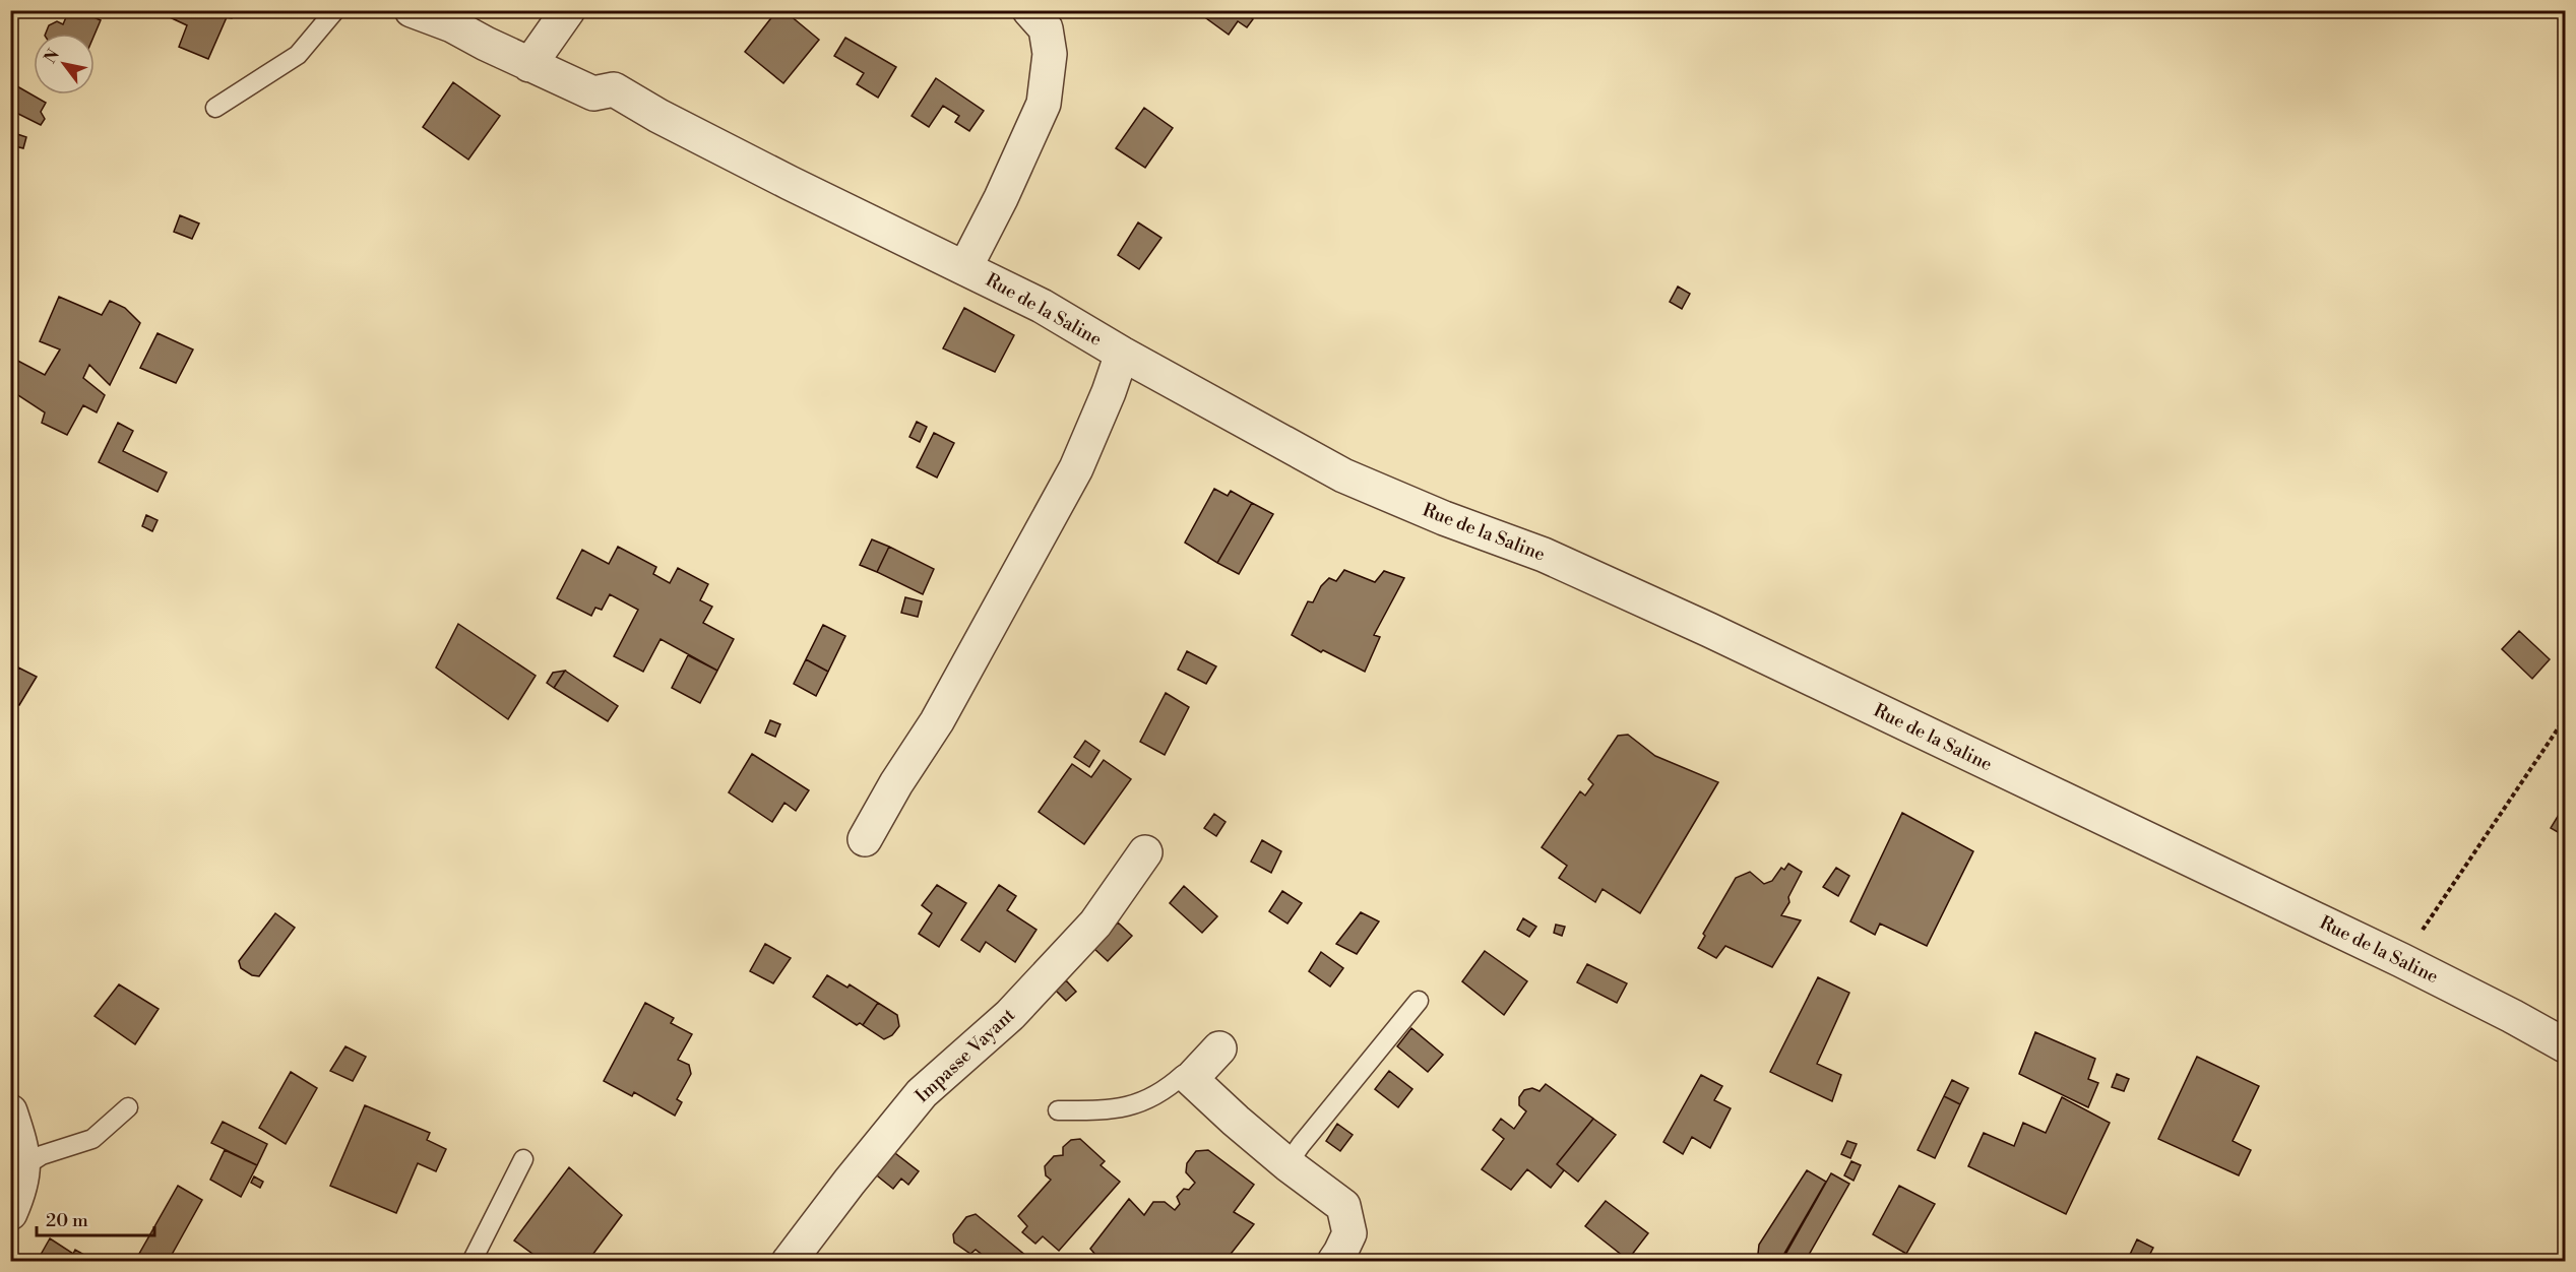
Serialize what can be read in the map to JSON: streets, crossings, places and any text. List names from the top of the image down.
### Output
{
  "streets": {
    "street": ["Rue de la Saline", "Impasse Vayant"]
  },
  "scale_bar": "20 m",
  "north": "top left"
}
